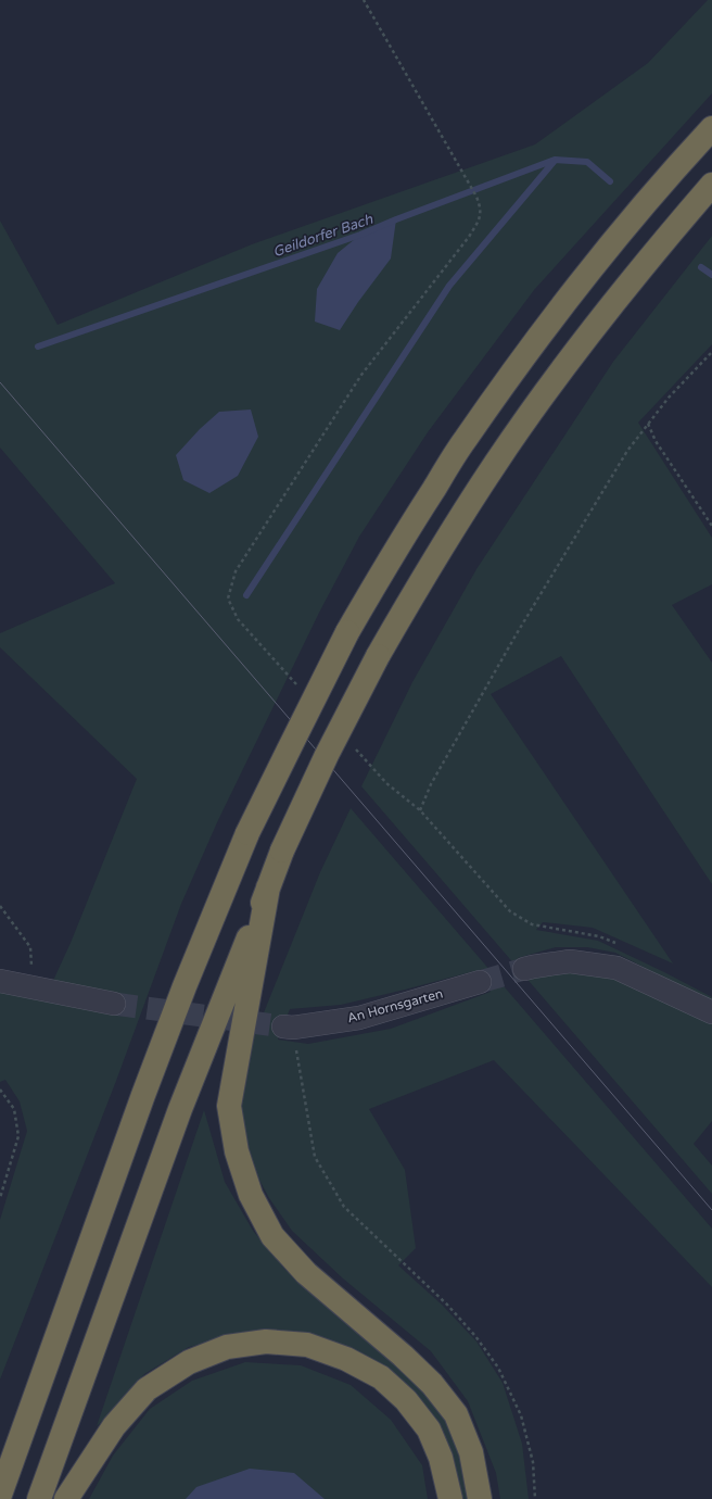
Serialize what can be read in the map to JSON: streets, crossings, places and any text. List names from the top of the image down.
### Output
{
  "streets": {
    "street": ["An Hornsgarten"]
  },
  "water": ["Geildorfer Bach"]
}
